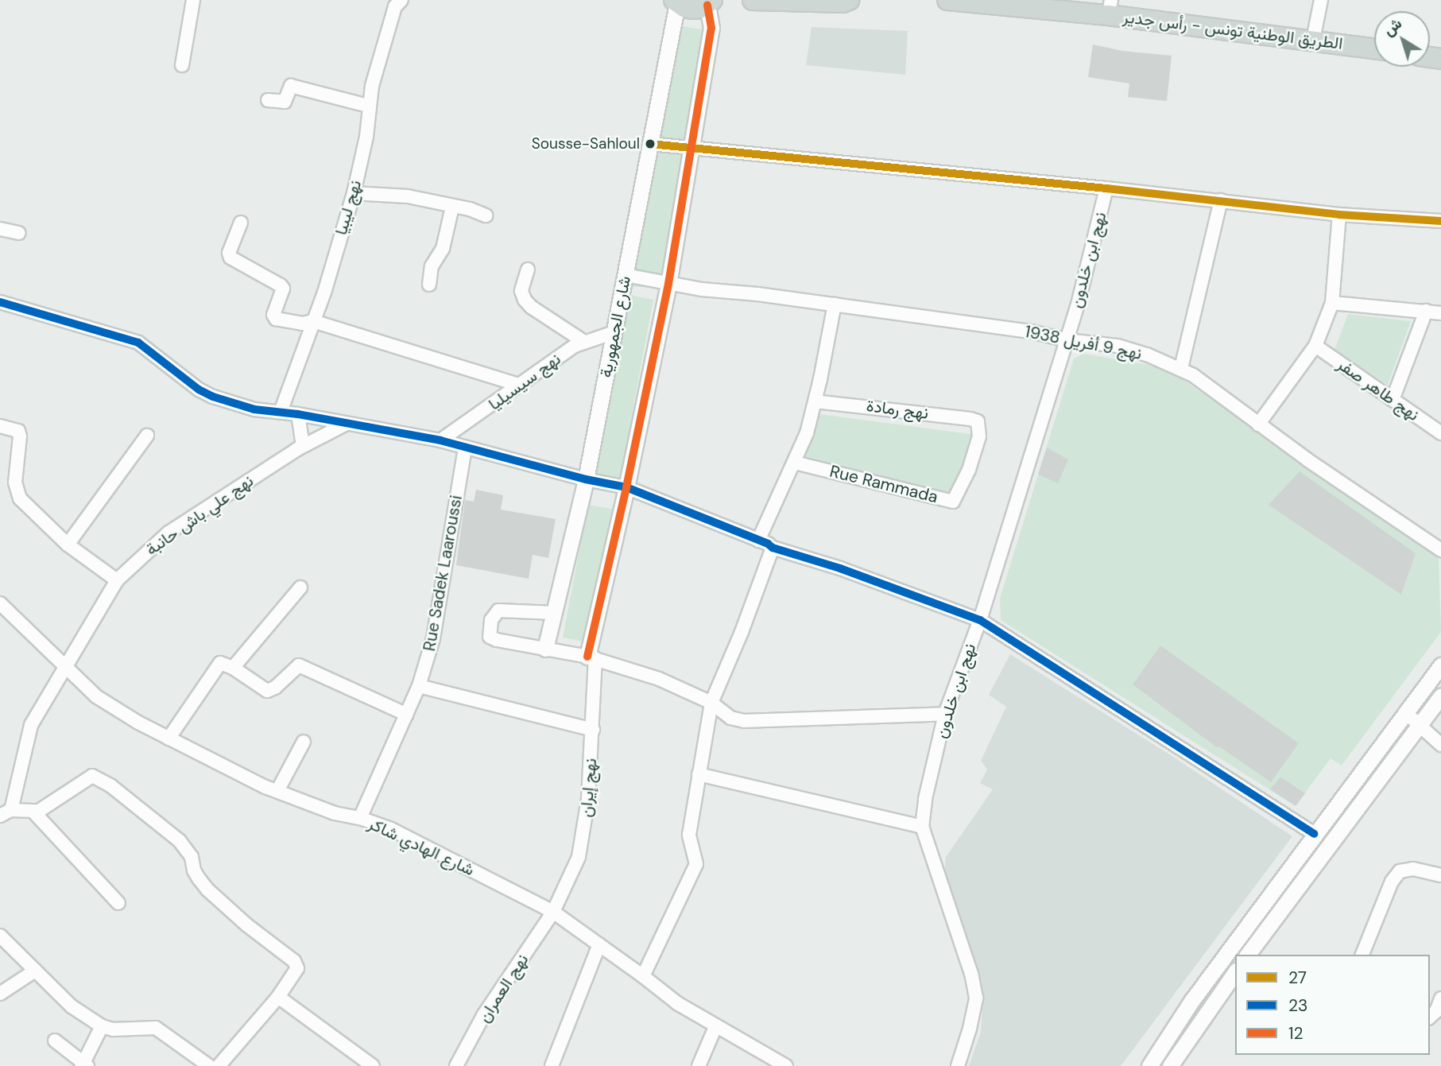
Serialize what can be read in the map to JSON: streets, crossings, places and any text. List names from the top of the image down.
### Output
{
  "streets": {
    "main road": ["الطريق الوطنية تونس - رأس جدير"],
    "street": [
      "نهج ليبيا",
      "نهج ابن خلدون",
      "شارع الجمهورية",
      "نهج 9 أفريل 1938",
      "نهج سيسيليا",
      "نهج طاهر صفر",
      "نهج رمادة",
      "Rue Rammada",
      "نهج علي باش حانبة",
      "Rue Sadek Laaroussi",
      "نهج إيران",
      "شارع الهادي شاكر",
      "نهج العمران"
    ]
  },
  "crossings": [
    ["نهج ابن خلدون", "نهج 9 أفريل 1938"],
    ["شارع الجمهورية", "نهج 9 أفريل 1938"],
    ["شارع الجمهورية", "نهج سيسيليا"],
    ["نهج رمادة", "Rue Rammada"],
    ["نهج علي باش حانبة", "شارع الهادي شاكر"],
    ["Rue Sadek Laaroussi", "شارع الهادي شاكر"],
    ["نهج إيران", "شارع الهادي شاكر"],
    ["نهج إيران", "نهج العمران"],
    ["شارع الهادي شاكر", "نهج العمران"]
  ],
  "places": ["Sousse-Sahloul"],
  "lines": ["transit line 12", "transit line 27", "transit line 23"],
  "legend": ["27", "23", "12"],
  "north": "top left"
}
